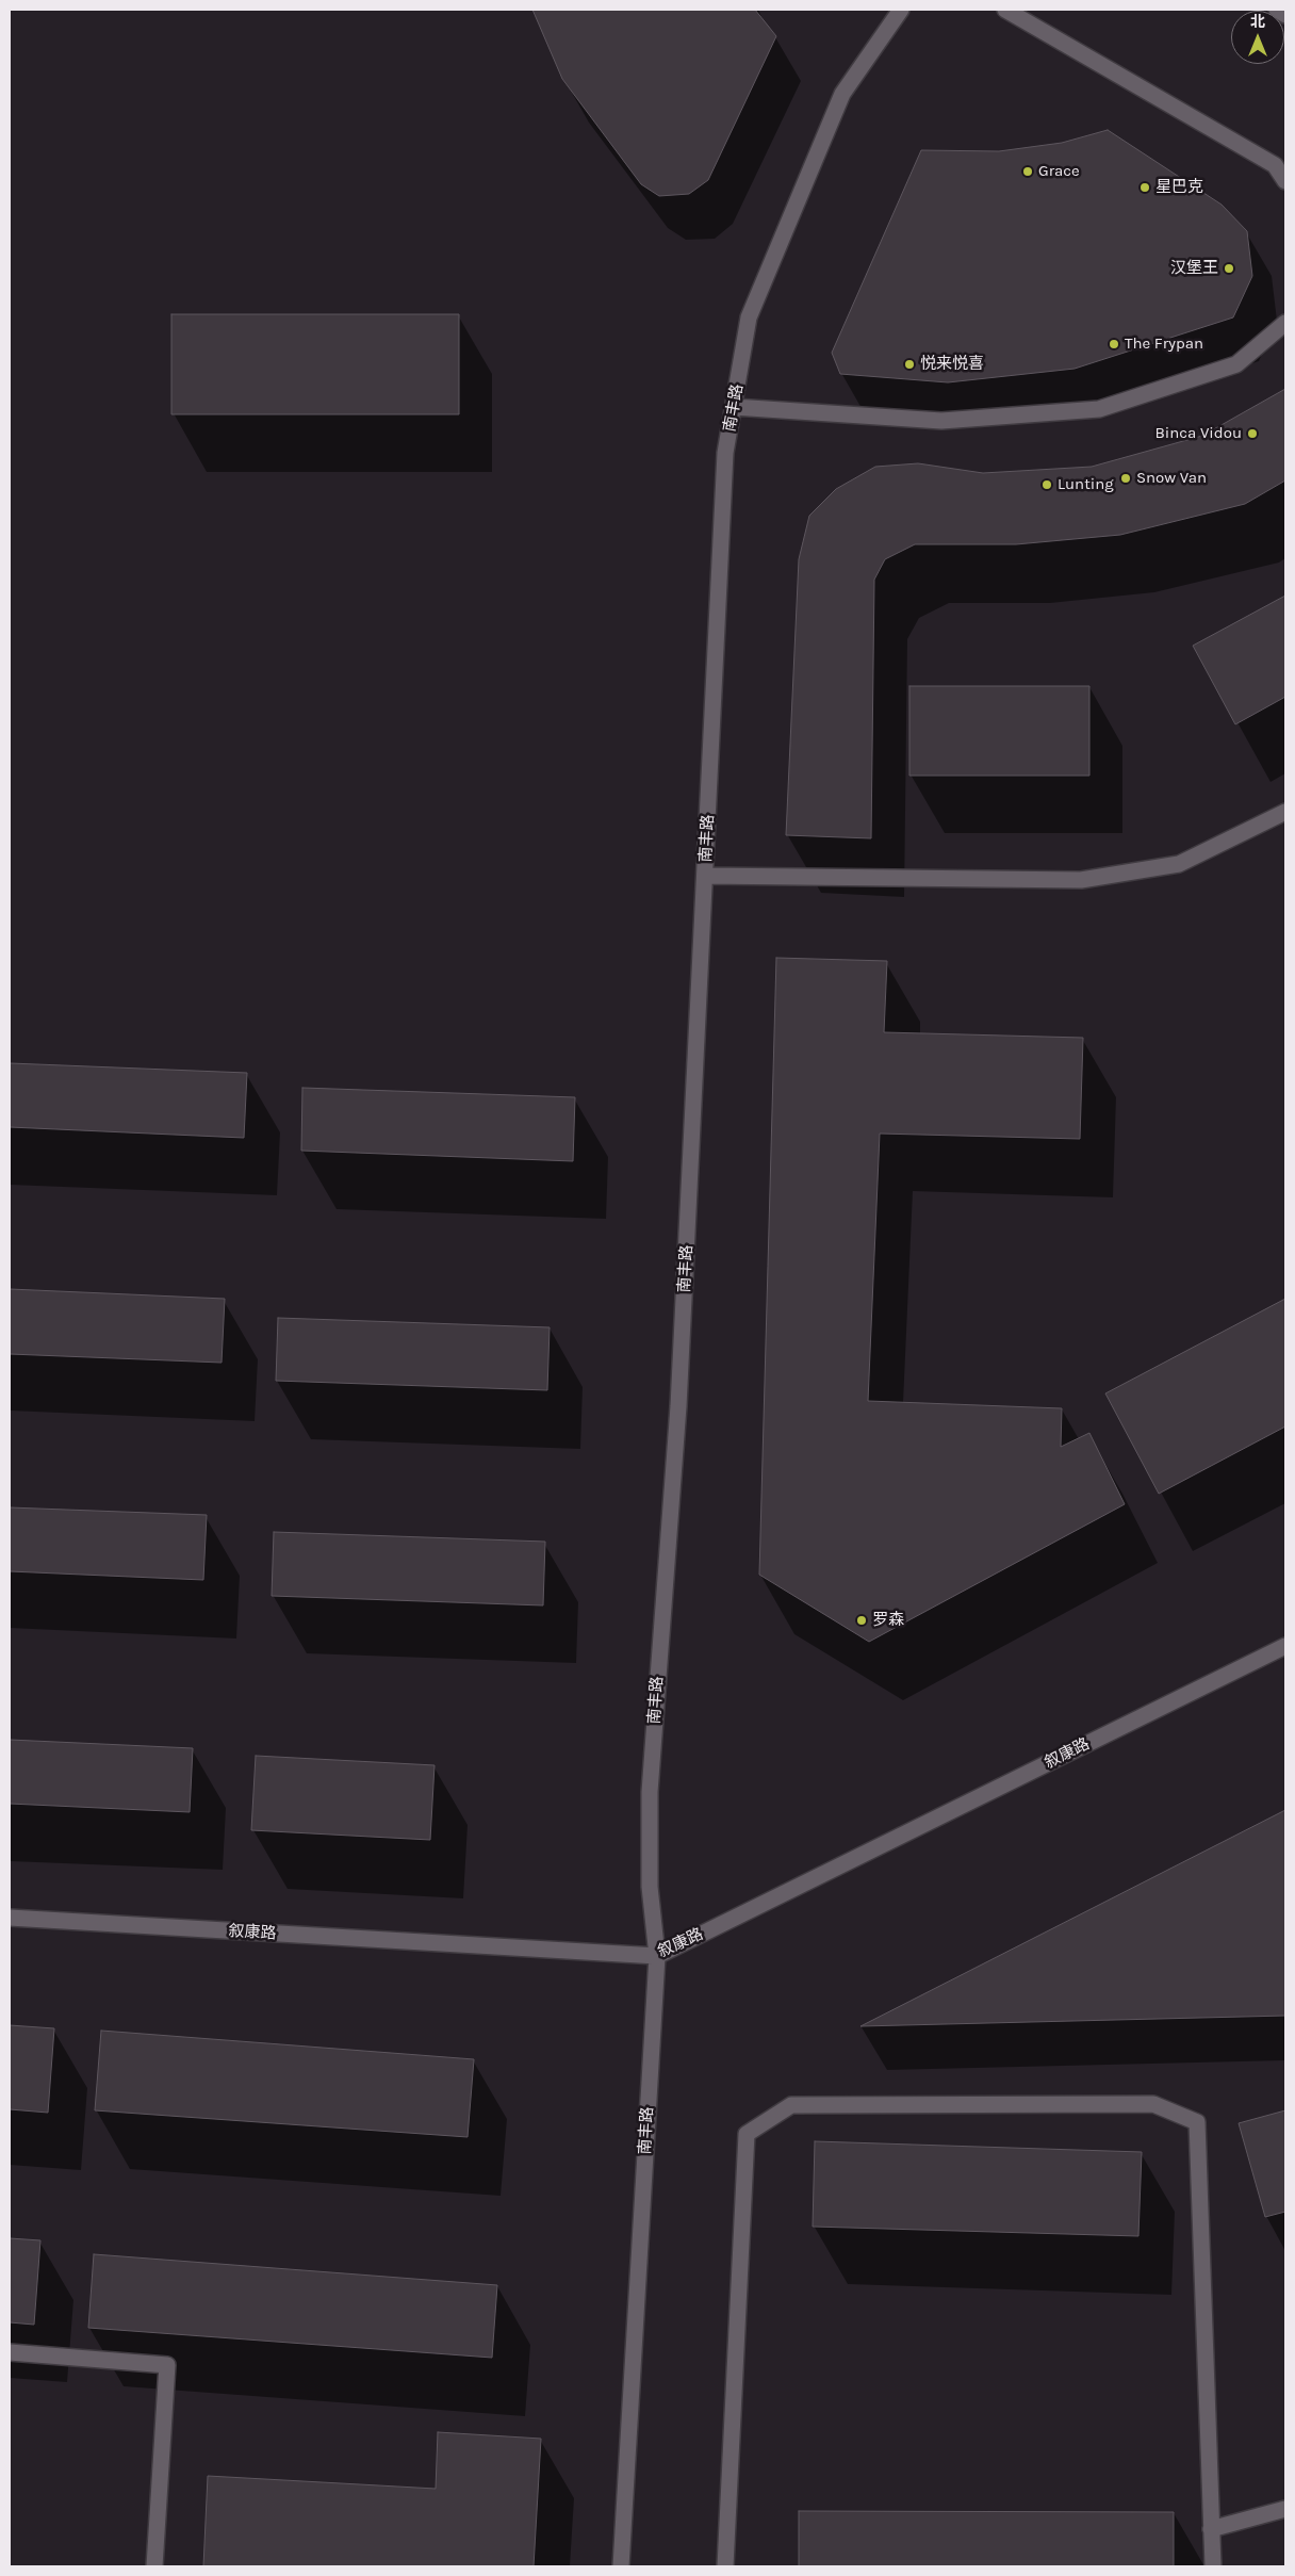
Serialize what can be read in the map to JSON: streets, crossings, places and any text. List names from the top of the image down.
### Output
{
  "streets": {
    "street": ["南丰路", "叙康路"]
  },
  "crossings": [
    ["南丰路", "叙康路"]
  ],
  "places": [
    "Grace",
    "星巴克",
    "汉堡王",
    "The Frypan",
    "悦来悦喜",
    "Binca Vidou",
    "Snow Van",
    "Lunting",
    "罗森"
  ],
  "north": "top"
}
